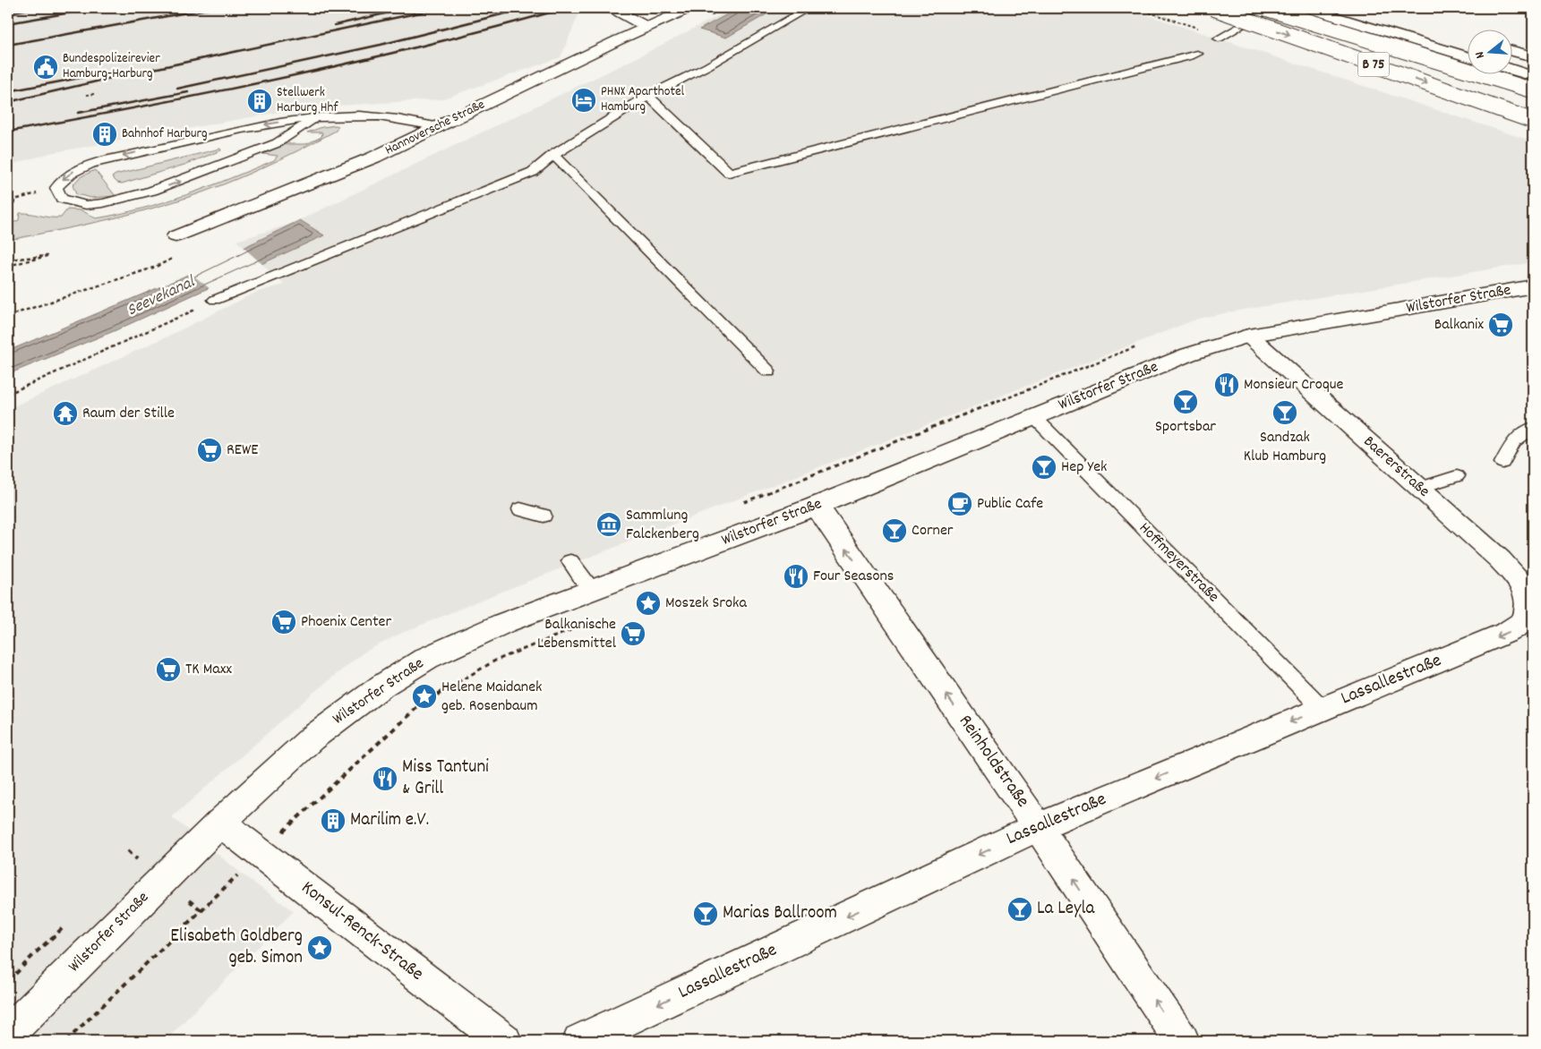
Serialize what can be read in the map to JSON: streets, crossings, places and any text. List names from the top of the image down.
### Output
{
  "streets": {
    "main road": [
      "B 75",
      "Hannoversche Straße",
      "Wilstorfer Straße",
      "Baererstraße",
      "Lassallestraße",
      "Reinholdstraße",
      "Konsul-Renck-Straße"
    ],
    "lane": ["Hoffmeyerstraße"]
  },
  "crossings": [
    ["Wilstorfer Straße", "Baererstraße"],
    ["Wilstorfer Straße", "Hoffmeyerstraße"],
    ["Wilstorfer Straße", "Reinholdstraße"],
    ["Wilstorfer Straße", "Konsul-Renck-Straße"],
    ["Baererstraße", "Lassallestraße"],
    ["Hoffmeyerstraße", "Lassallestraße"],
    ["Lassallestraße", "Reinholdstraße"]
  ],
  "one_way": ["Lassallestraße", "Reinholdstraße"],
  "water": ["Seevekanal"],
  "places": {
    "public building": ["Bundespolizeirevier Hamburg-Harburg"],
    "hotel": ["PHNX Aparthotel Hamburg"],
    "building": ["Stellwerk Harburg Hhf", "Bahnhof Harburg", "Marilim e.V."],
    "supermarket": [
      "Balkanix",
      "REWE",
      "Phoenix Center",
      "Balkanische Lebensmittel",
      "TK Maxx"
    ],
    "restaurant": ["Monsieur Croque", "Four Seasons", "Miss Tantuni & Grill"],
    "bar": [
      "Sportsbar",
      "Sandzak Klub Hamburg",
      "Hep Yek",
      "Corner",
      "La Leyla",
      "Marias Ballroom"
    ],
    "temple": ["Raum der Stille"],
    "cafe": ["Public Cafe"],
    "museum": ["Sammlung Falckenberg"],
    "place": ["Moszek Sroka", "Helene Maidanek geb. Rosenbaum", "Elisabeth Goldberg geb. Simon"]
  },
  "north": "left"
}
